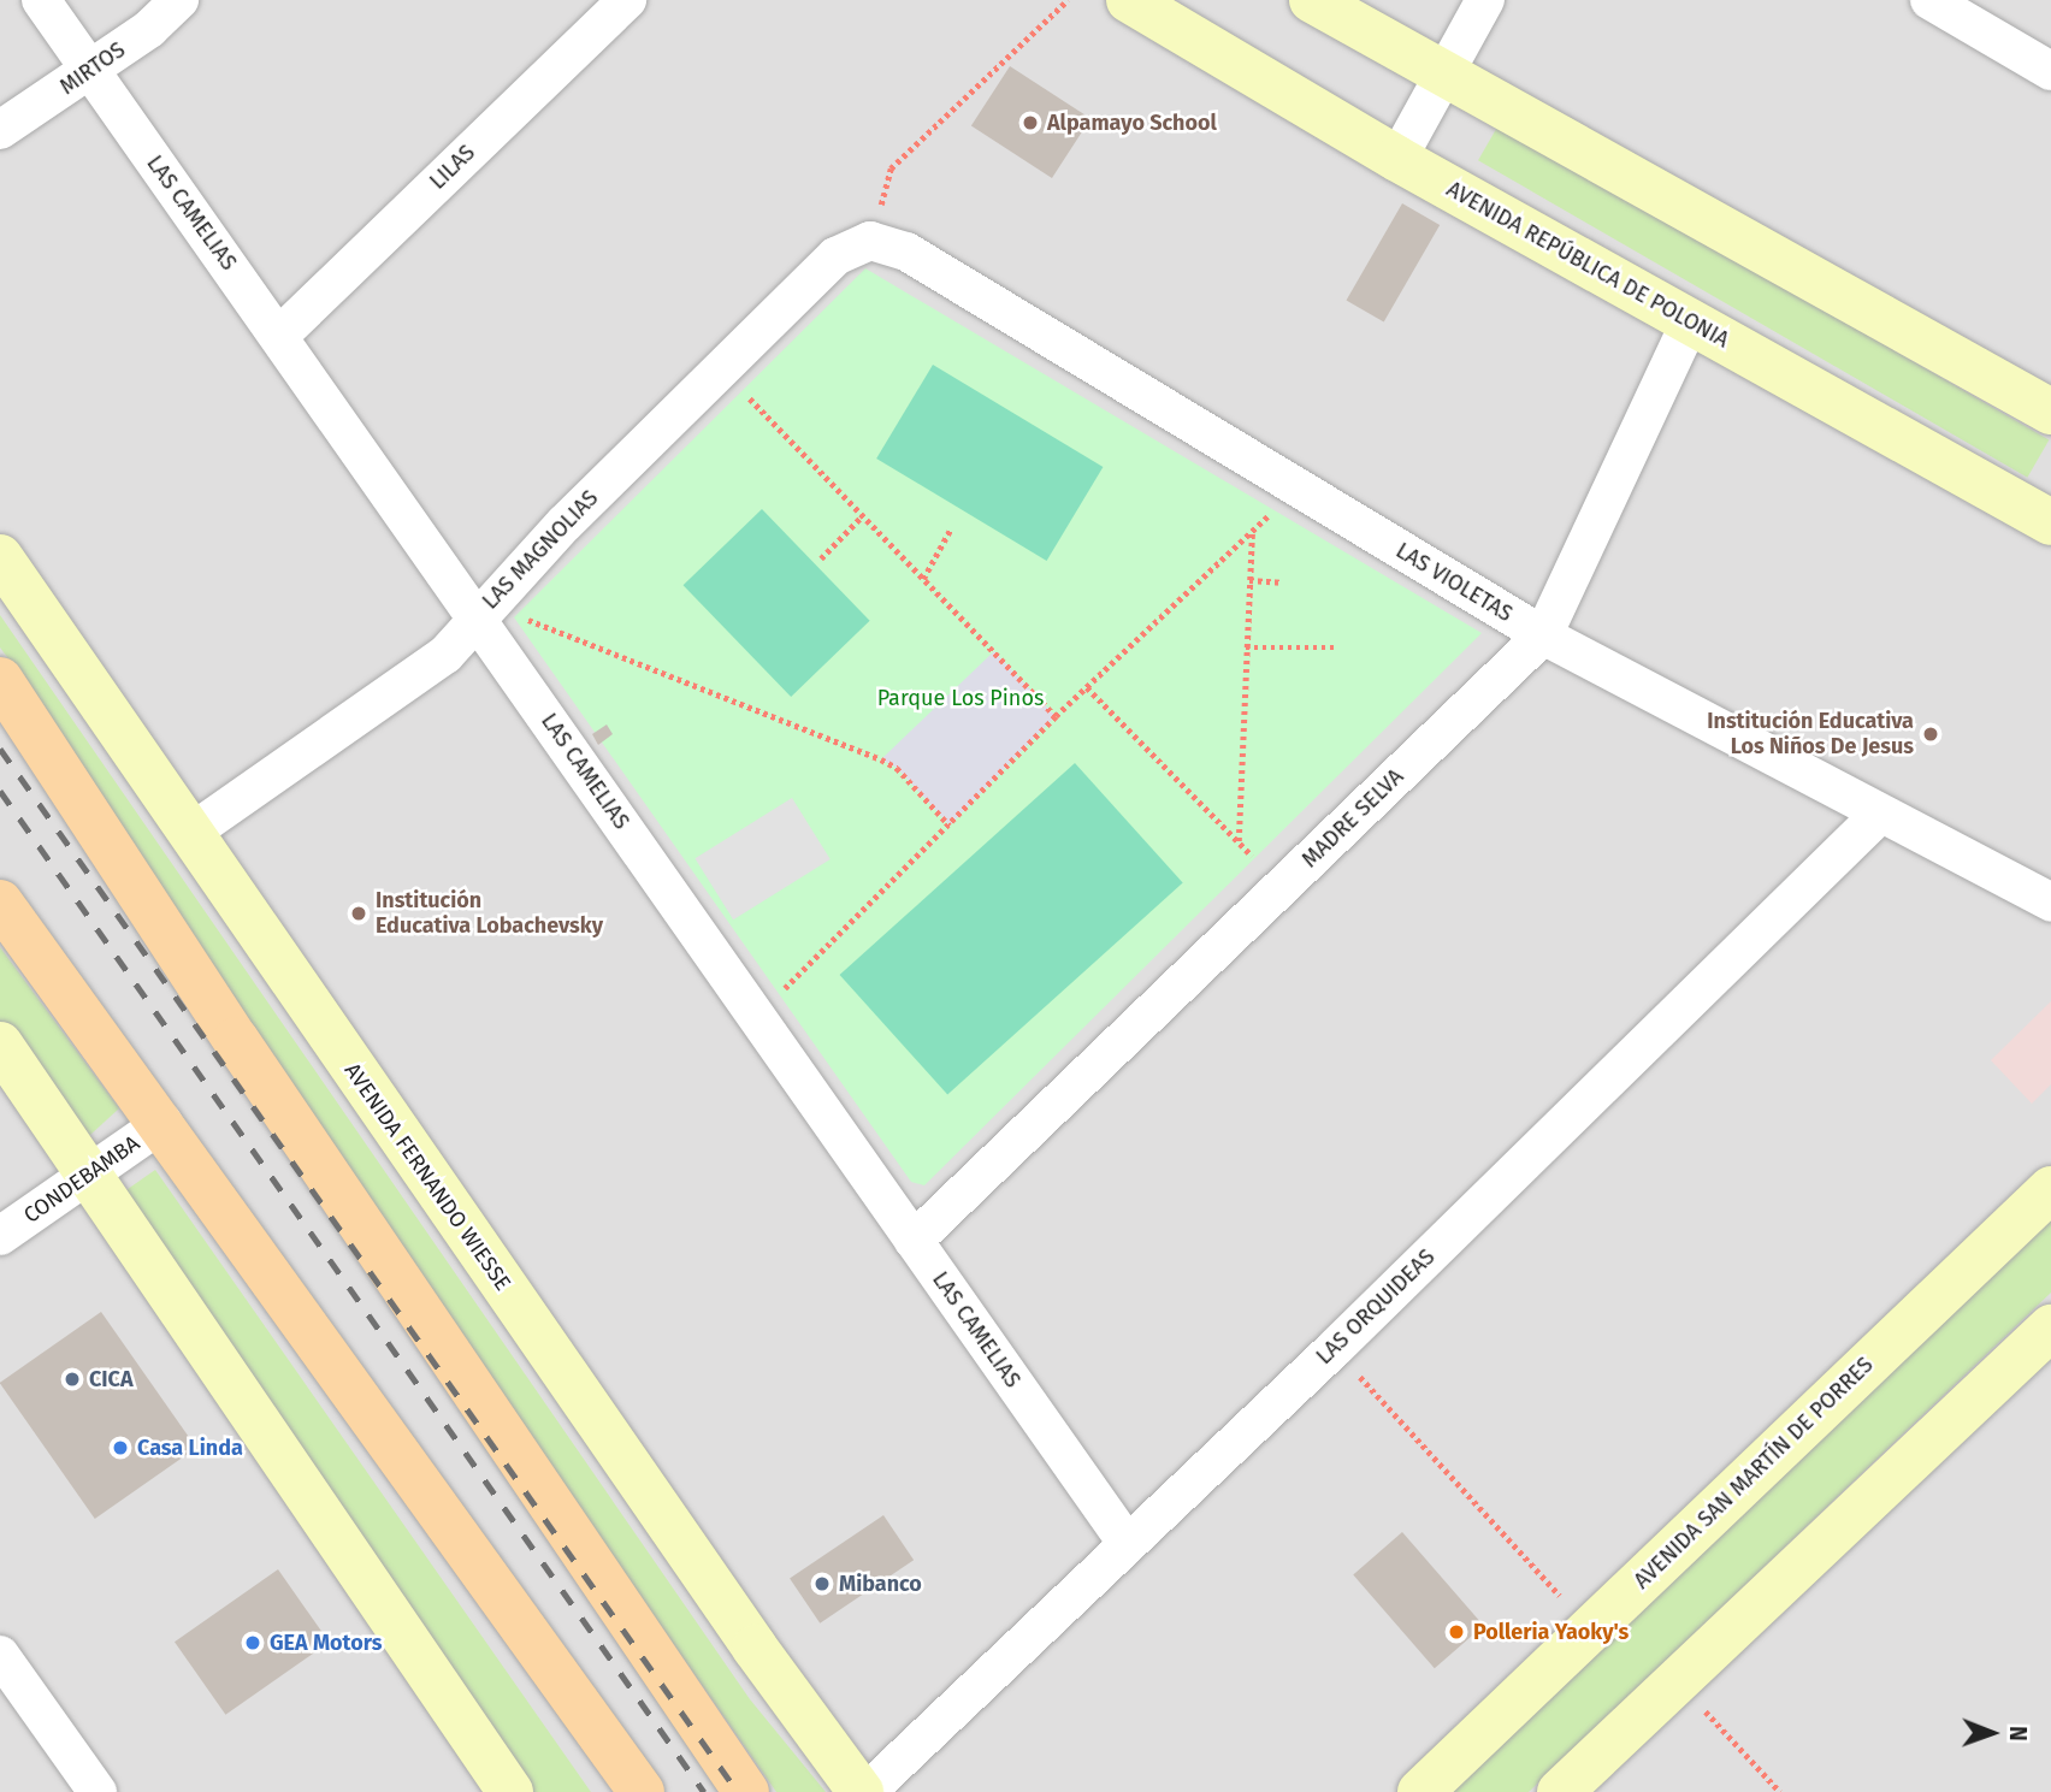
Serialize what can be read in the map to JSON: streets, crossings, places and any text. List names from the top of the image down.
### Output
{
  "streets": {
    "main road": ["AVENIDA REPÚBLICA DE POLONIA", "AVENIDA FERNANDO WIESSE", "AVENIDA SAN MARTÍN DE PORRES"],
    "street": [
      "MIRTOS",
      "LILAS",
      "LAS CAMELIAS",
      "LAS MAGNOLIAS",
      "LAS VIOLETAS",
      "MADRE SELVA",
      "CONDEBAMBA",
      "LAS ORQUIDEAS"
    ]
  },
  "crossings": [
    ["MIRTOS", "LAS CAMELIAS"],
    ["LILAS", "LAS CAMELIAS"],
    ["LAS CAMELIAS", "LAS MAGNOLIAS"],
    ["LAS CAMELIAS", "MADRE SELVA"],
    ["LAS CAMELIAS", "LAS ORQUIDEAS"],
    ["AVENIDA REPÚBLICA DE POLONIA", "MADRE SELVA"],
    ["LAS MAGNOLIAS", "LAS VIOLETAS"],
    ["LAS MAGNOLIAS", "AVENIDA FERNANDO WIESSE"],
    ["LAS VIOLETAS", "MADRE SELVA"],
    ["LAS VIOLETAS", "LAS ORQUIDEAS"],
    ["AVENIDA FERNANDO WIESSE", "LAS ORQUIDEAS"]
  ],
  "parks": ["Parque Los Pinos"],
  "places": [
    "Alpamayo School",
    "Institución Educativa Los Niños De Jesus",
    "Institución Educativa Lobachevsky",
    "CICA",
    "Casa Linda",
    "Mibanco",
    "Polleria Yaoky's",
    "GEA Motors"
  ],
  "north": "right"
}
